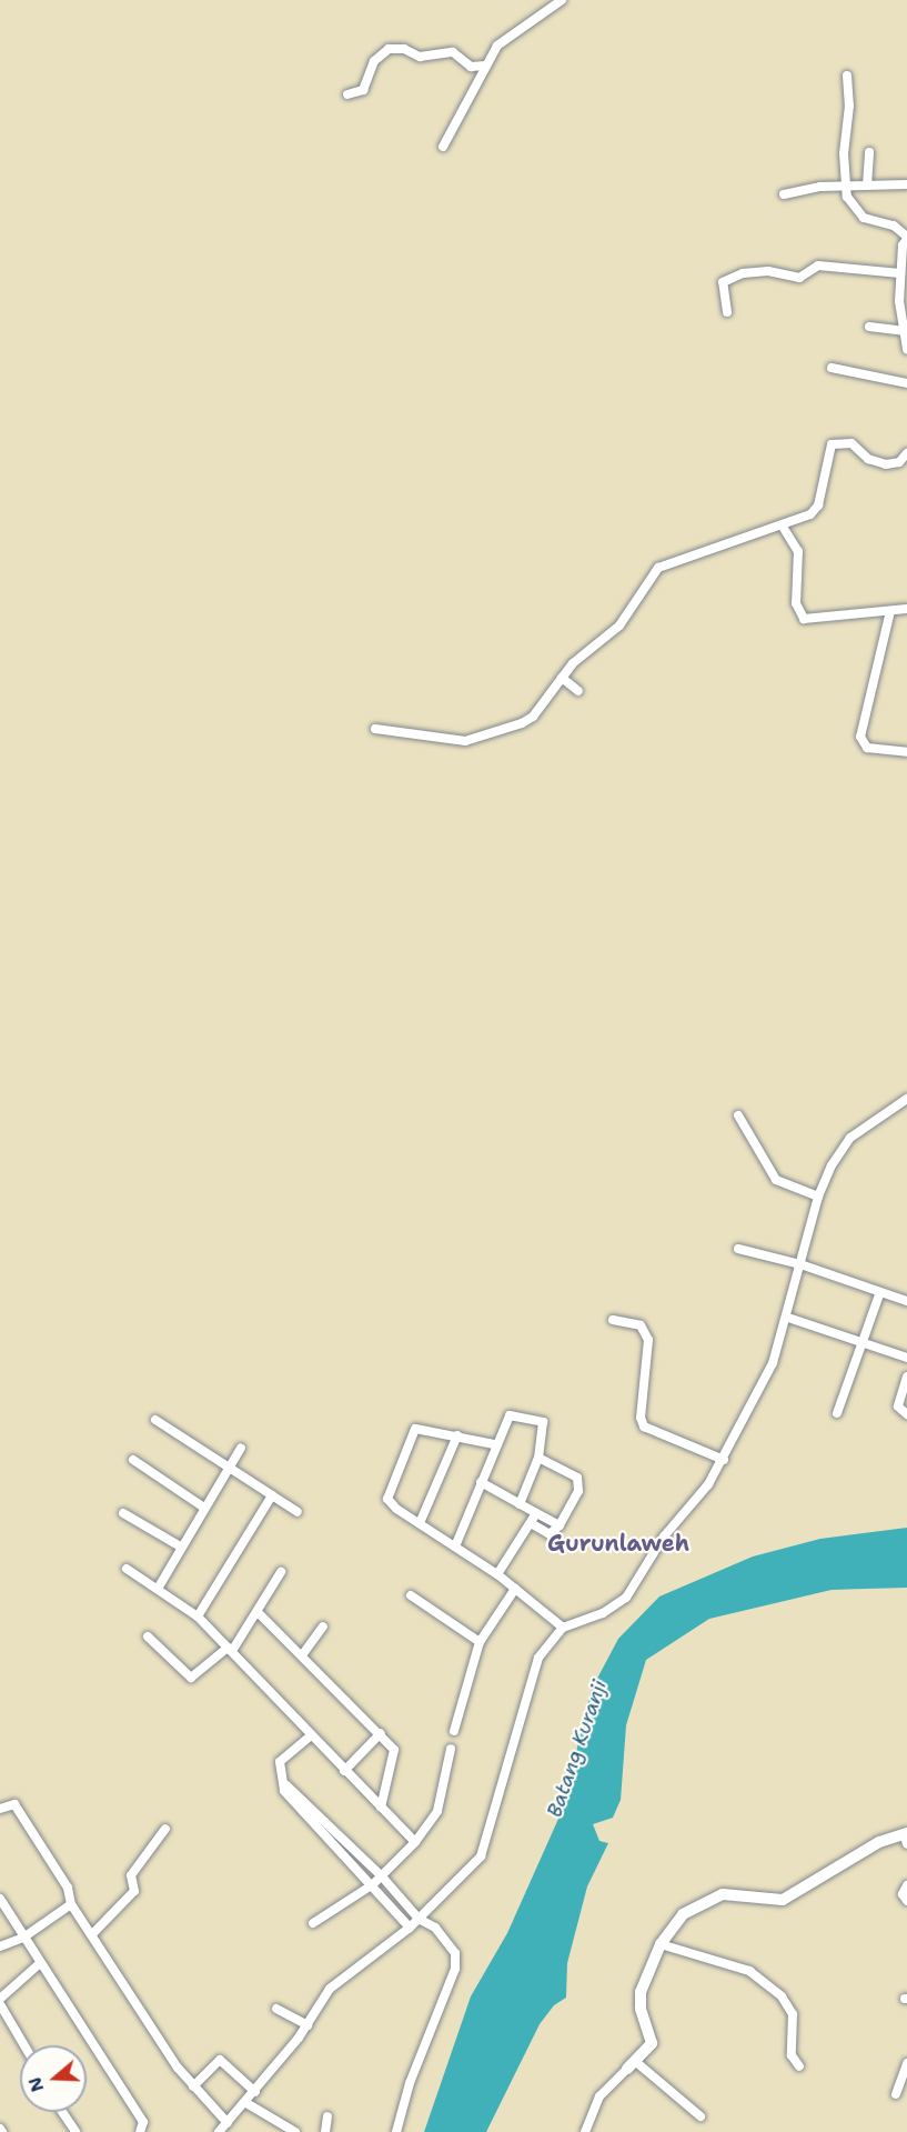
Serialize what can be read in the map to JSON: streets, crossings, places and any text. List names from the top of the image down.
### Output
{
  "districts": ["Gurunlaweh"],
  "water": ["Batang Kuranji"],
  "north": "left"
}
